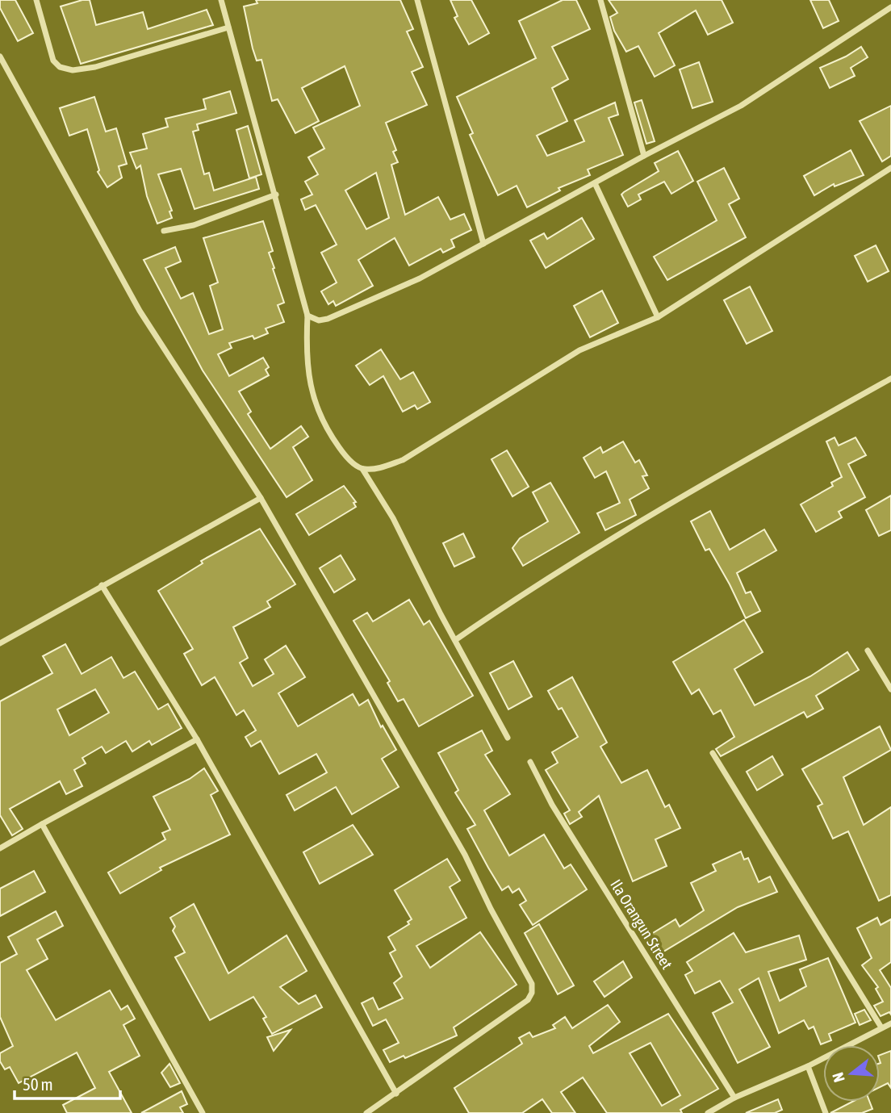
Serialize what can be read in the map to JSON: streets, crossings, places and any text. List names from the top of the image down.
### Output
{
  "streets": {
    "street": ["Ila Orangun Street"]
  },
  "scale_bar": "50 m",
  "north": "left"
}
